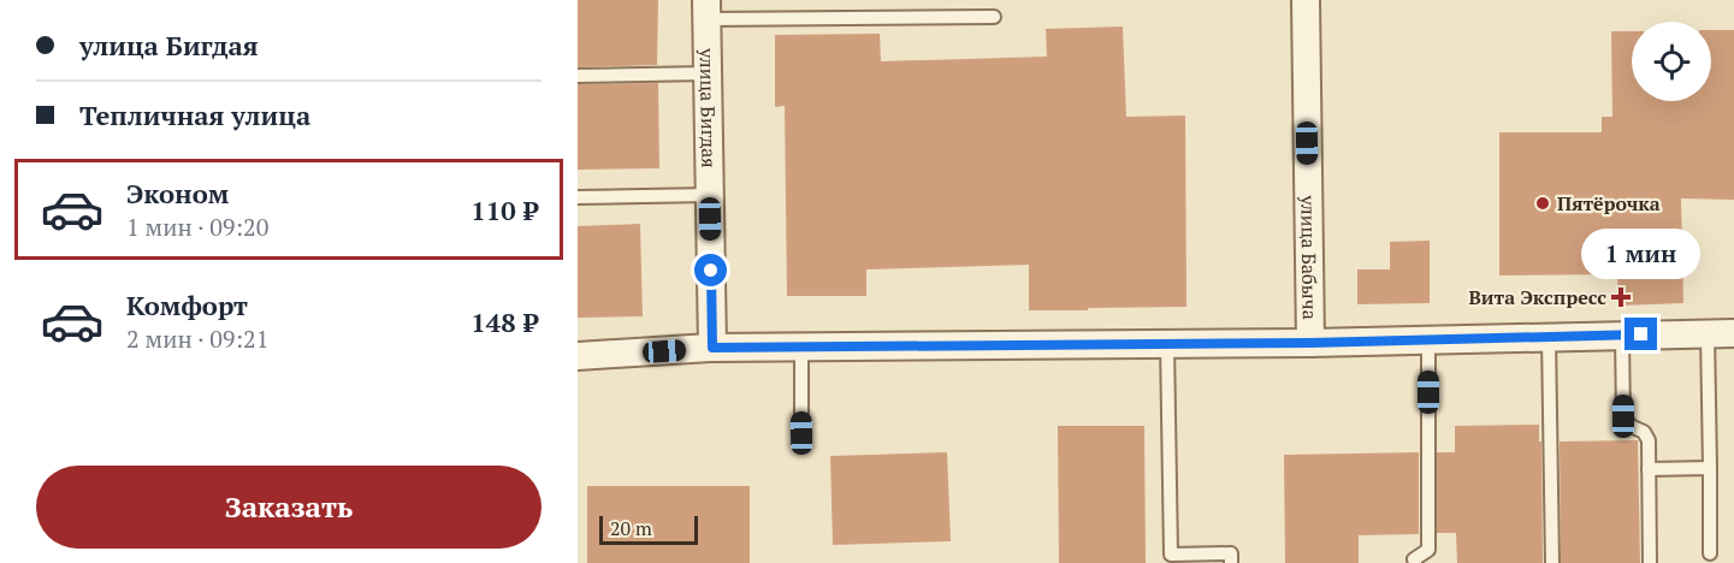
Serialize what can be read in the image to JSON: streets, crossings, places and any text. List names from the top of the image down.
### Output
{
  "streets": {
    "street": ["улица Бигдая", "улица Бабыча"]
  },
  "places": {
    "other": ["Пятёрочка"],
    "health": ["Вита Экспресс"]
  },
  "scale_bar": "20 m",
  "page": {
    "banner": ["улица Бигдая", "Тепличная улица"],
    "list": [
      {
        "name": "Эконом",
        "note": "1 мин · 09:20",
        "value": "110 ₽"
      },
      {
        "name": "Комфорт",
        "note": "2 мин · 09:21",
        "value": "148 ₽"
      }
    ],
    "bubble": "1 мин",
    "buttons": "Заказать",
    "scale": "20 m"
  }
}
